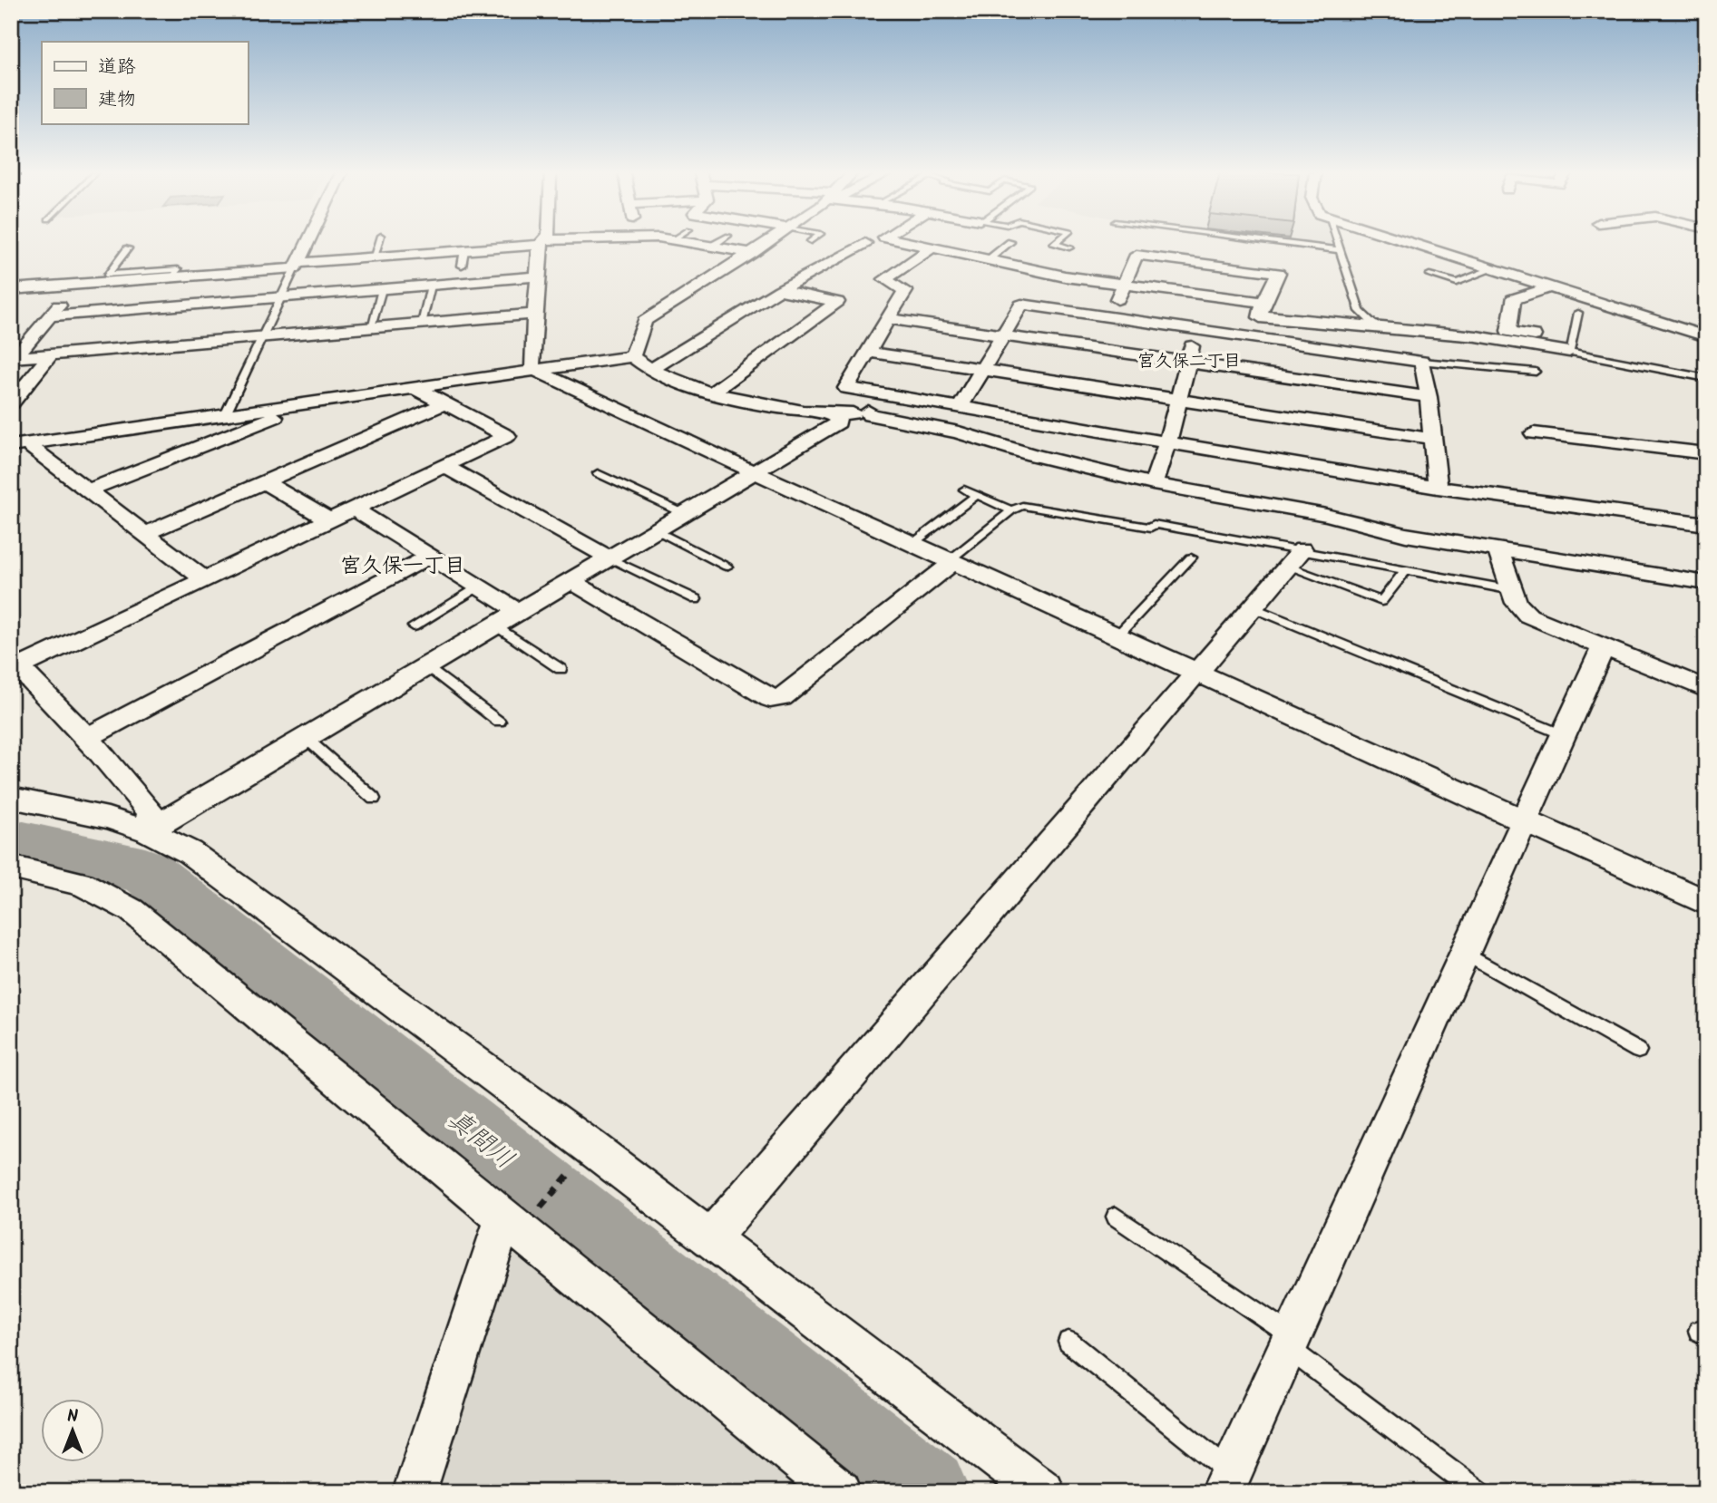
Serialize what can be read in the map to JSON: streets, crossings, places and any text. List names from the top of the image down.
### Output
{
  "districts": ["宮久保二丁目", "宮久保一丁目"],
  "water": ["真間川"],
  "legend": ["道路", "建物"],
  "north": "top"
}
